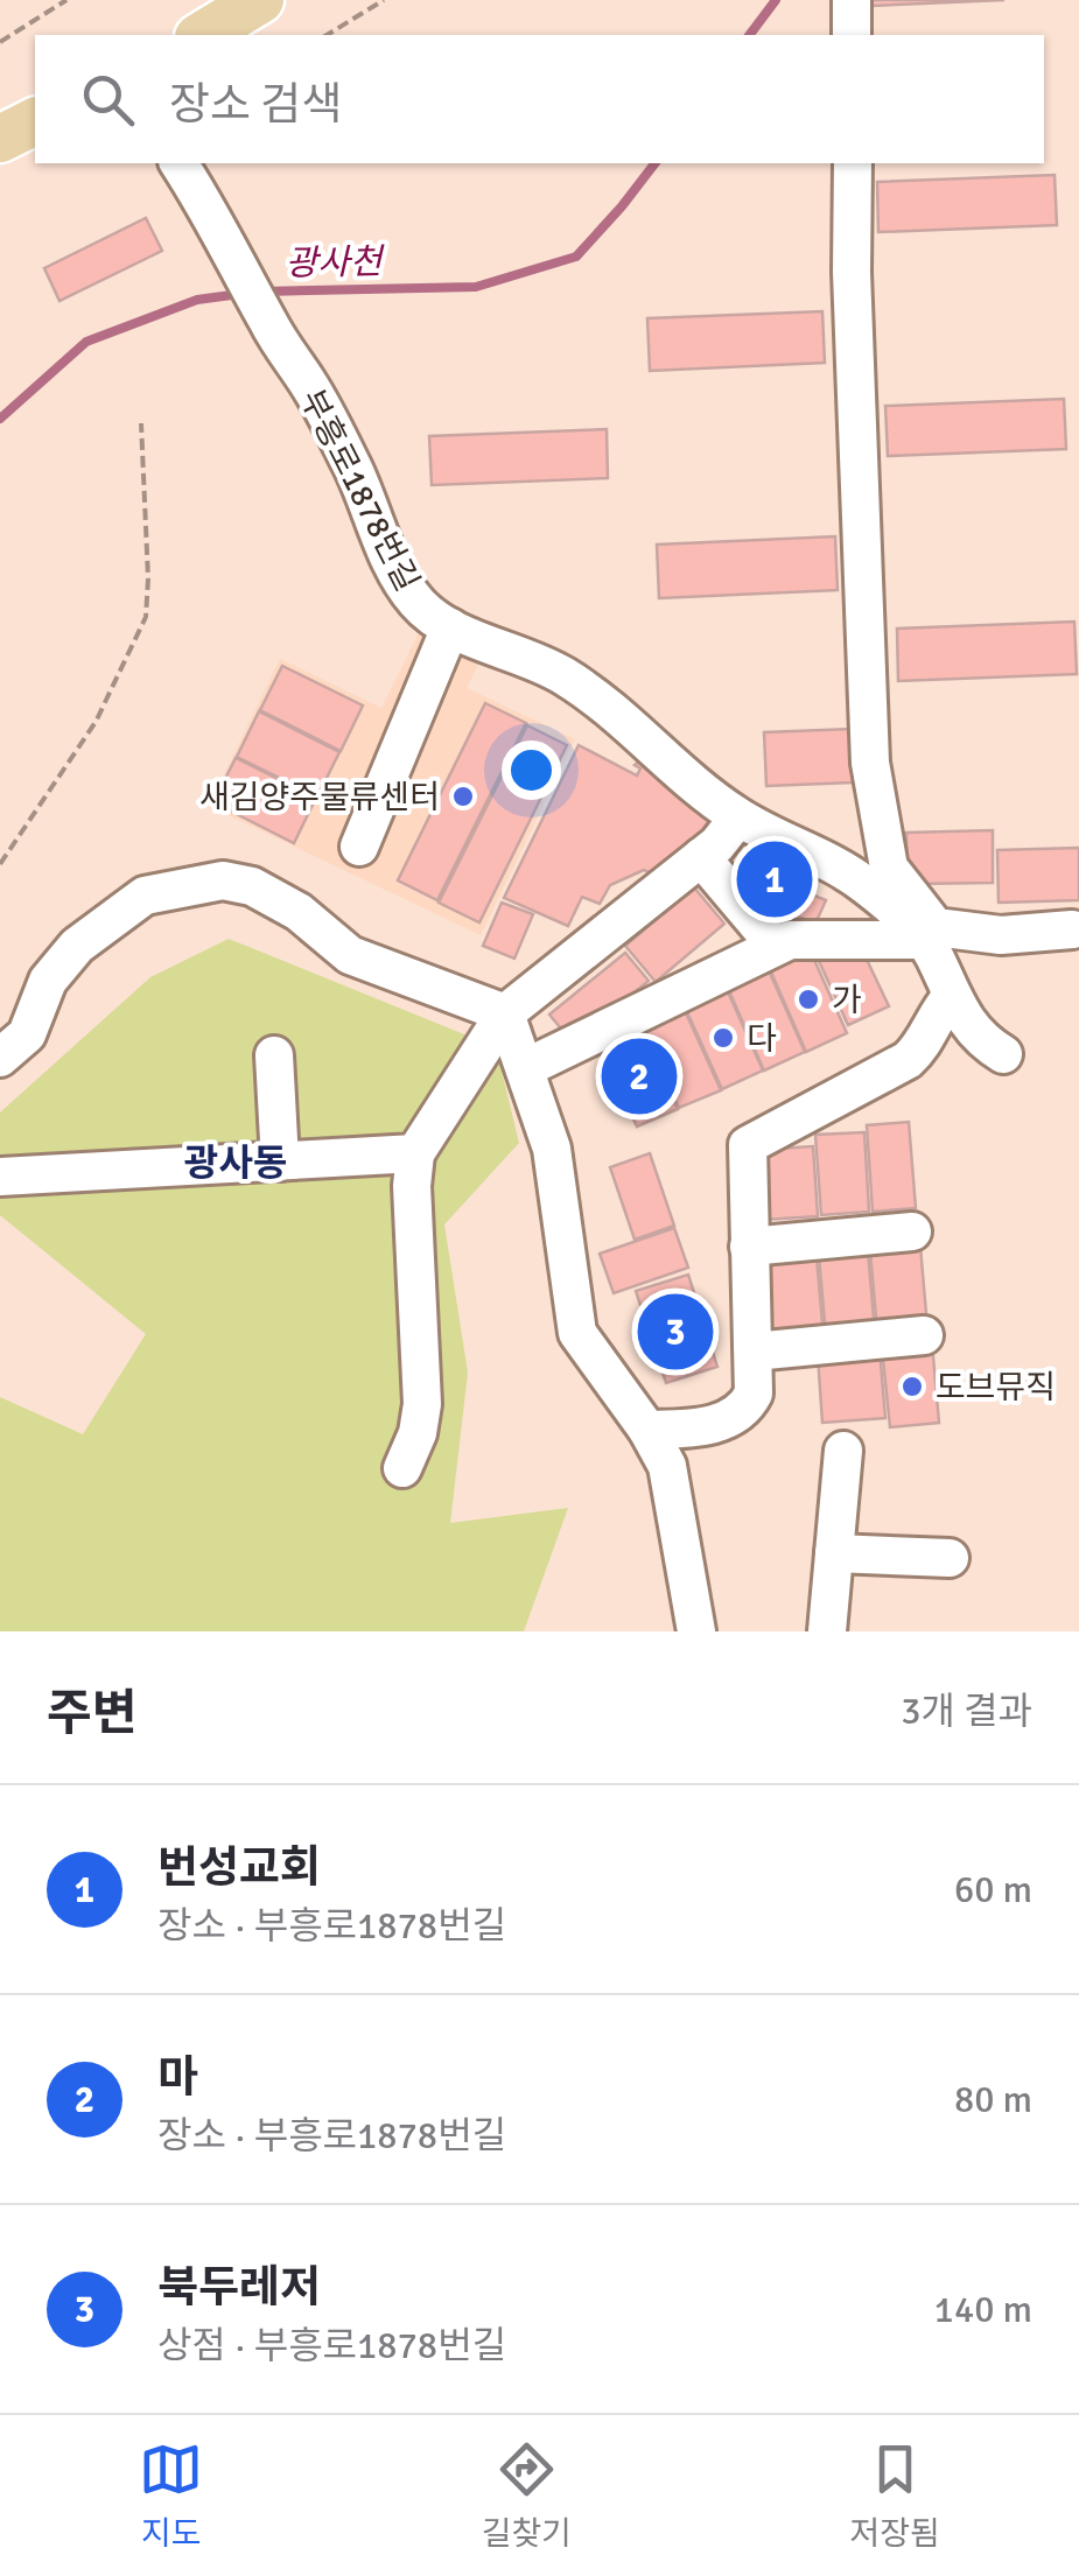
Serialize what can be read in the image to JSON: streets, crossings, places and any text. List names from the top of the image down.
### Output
{
  "streets": {
    "street": ["부흥로1878번길"]
  },
  "districts": ["광사동"],
  "water": ["광사천"],
  "places": [
    "새김양주물류센터",
    "가",
    "다",
    "도브뮤직"
  ],
  "page": {
    "search": "장소 검색",
    "pins": ["1", "2", "3"],
    "heading": ["주변", "3개 결과"],
    "list": [
      {
        "mark": "1",
        "name": "번성교회",
        "note": "장소 · 부흥로1878번길",
        "value": "60 m"
      },
      {
        "mark": "2",
        "name": "마",
        "note": "장소 · 부흥로1878번길",
        "value": "80 m"
      },
      {
        "mark": "3",
        "name": "북두레저",
        "note": "상점 · 부흥로1878번길",
        "value": "140 m"
      }
    ],
    "nav": ["지도", "길찾기", "저장됨"]
  }
}
